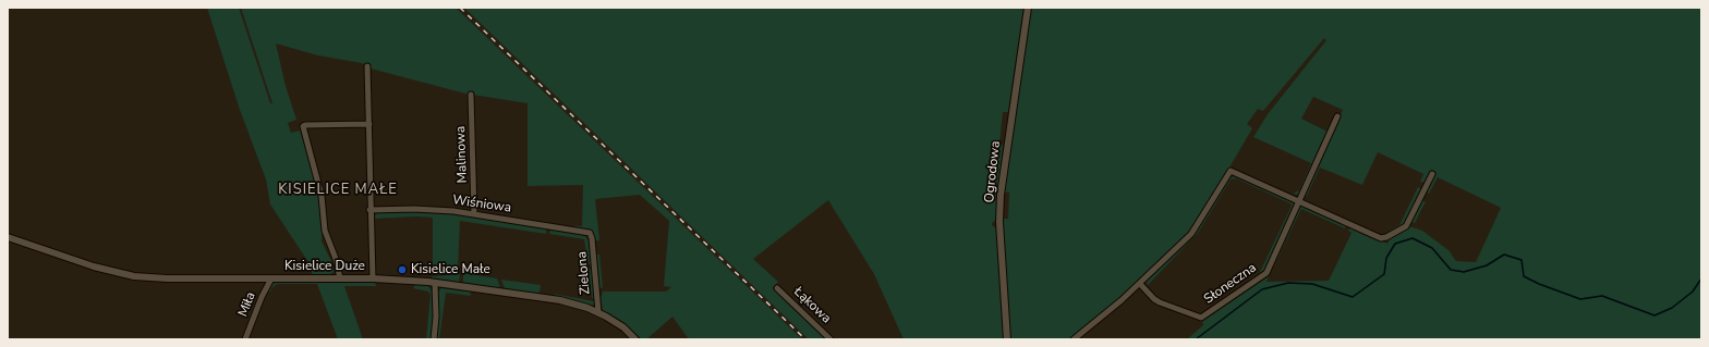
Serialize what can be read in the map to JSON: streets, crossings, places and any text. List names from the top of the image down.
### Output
{
  "streets": {
    "street": [
      "Malinowa",
      "Ogrodowa",
      "Wiśniowa",
      "Kisielice Duże",
      "Zielona",
      "Słoneczna",
      "Miła",
      "Łąkowa"
    ]
  },
  "crossings": [
    ["Malinowa", "Wiśniowa"],
    ["Wiśniowa", "Zielona"],
    ["Kisielice Duże", "Zielona"],
    ["Kisielice Duże", "Miła"]
  ],
  "districts": ["KISIELICE MAŁE"],
  "places": ["Kisielice Małe"]
}
